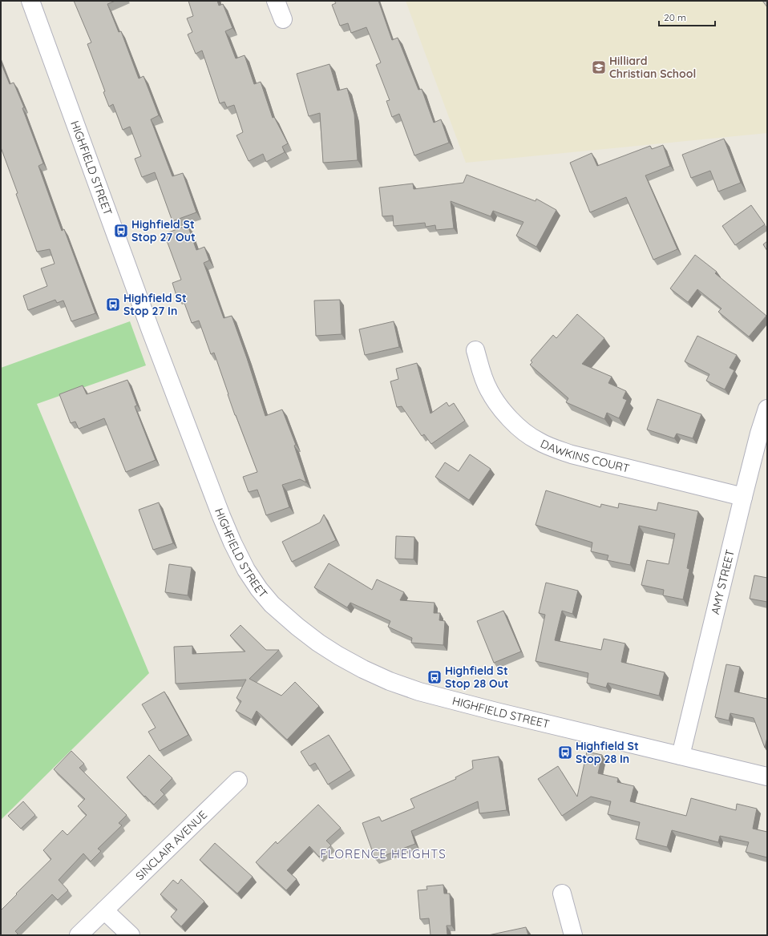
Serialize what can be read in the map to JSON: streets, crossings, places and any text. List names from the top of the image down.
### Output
{
  "streets": {
    "street": [
      "HIGHFIELD STREET",
      "DAWKINS COURT",
      "AMY STREET",
      "SINCLAIR AVENUE"
    ]
  },
  "crossings": [
    ["HIGHFIELD STREET", "AMY STREET"],
    ["DAWKINS COURT", "AMY STREET"]
  ],
  "districts": ["FLORENCE HEIGHTS"],
  "places": {
    "school or university": ["Hilliard Christian School"],
    "bus stop": [
      "Highfield St Stop 27 Out",
      "Highfield St Stop 27 In",
      "Highfield St Stop 28 Out",
      "Highfield St Stop 28 In"
    ]
  },
  "scale_bar": "20 m"
}
